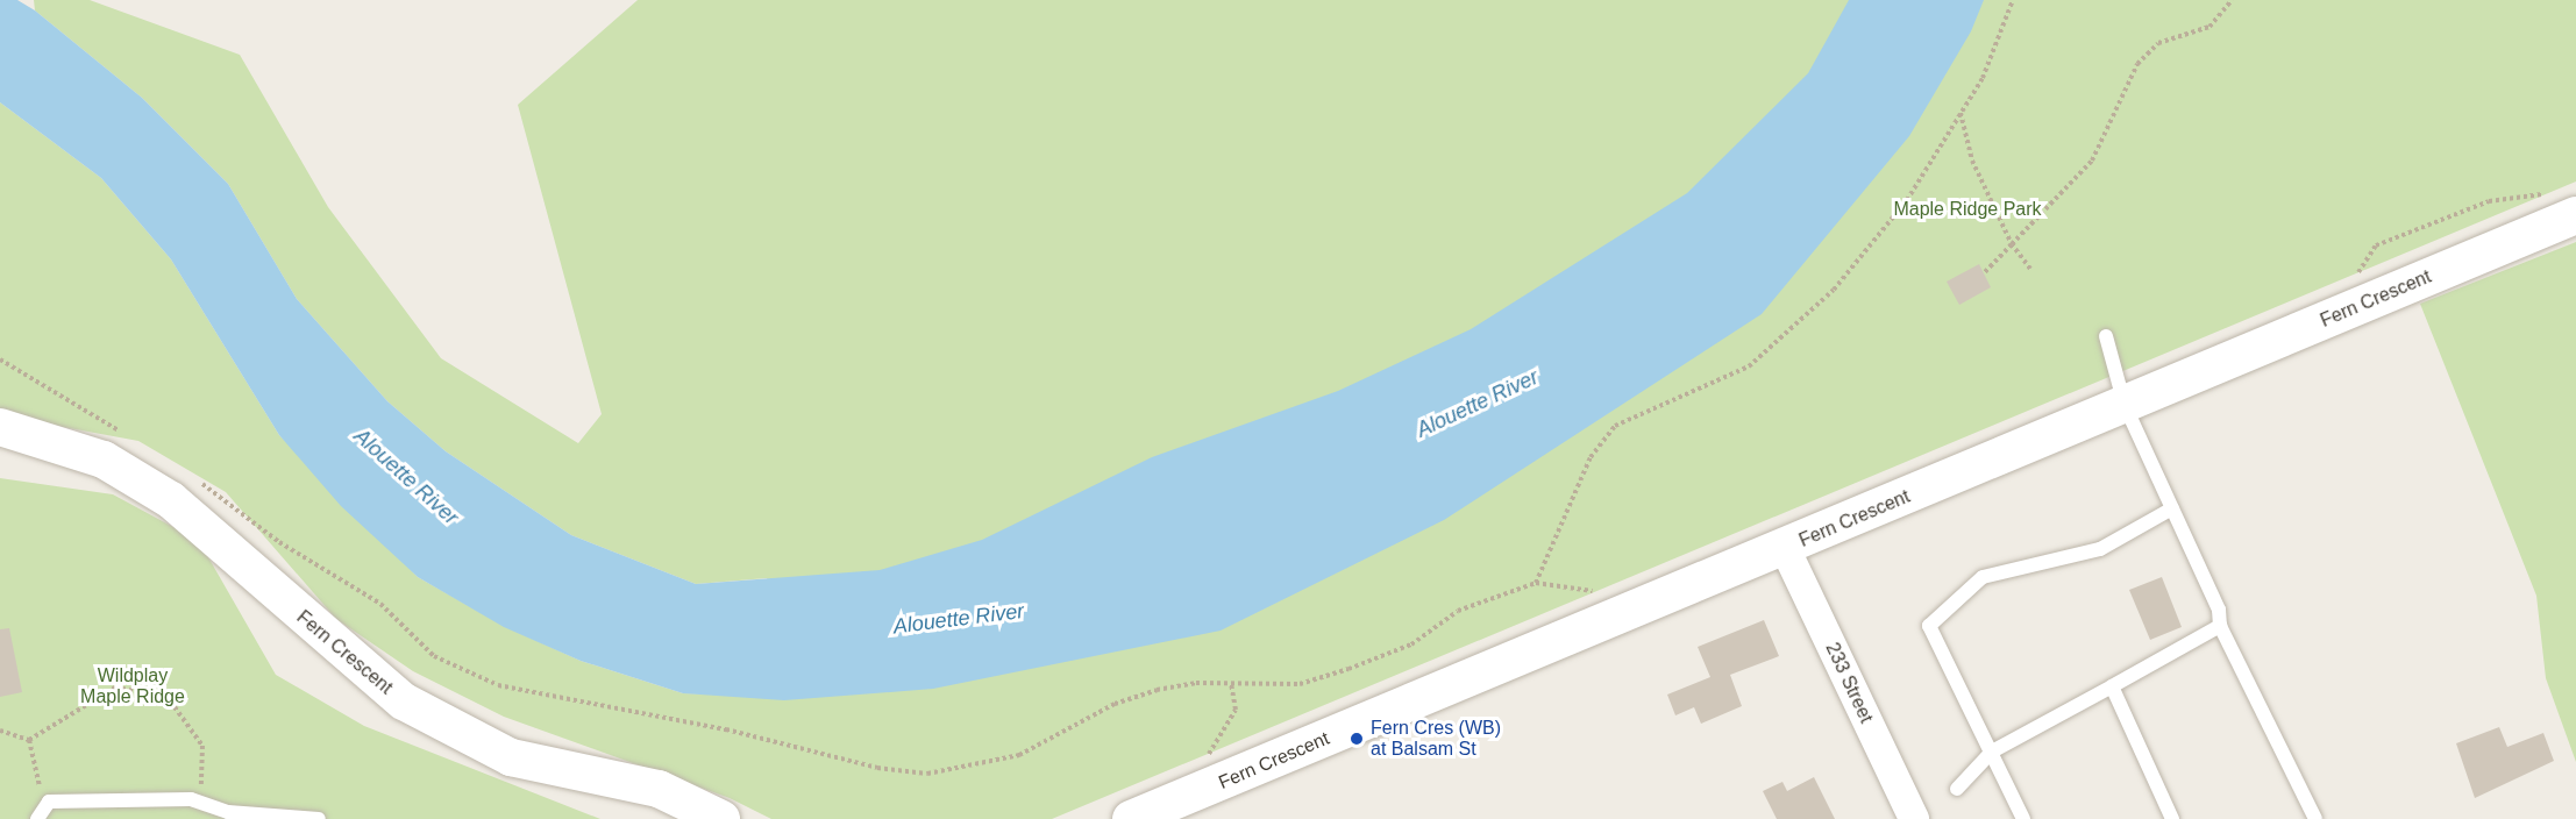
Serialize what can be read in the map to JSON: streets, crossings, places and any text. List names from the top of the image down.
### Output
{
  "streets": {
    "street": ["Fern Crescent", "233 Street"]
  },
  "crossings": [
    ["Fern Crescent", "233 Street"]
  ],
  "water": ["Alouette River"],
  "parks": ["Maple Ridge Park", "Wildplay Maple Ridge"],
  "places": ["Fern Cres (WB) at Balsam St"]
}
